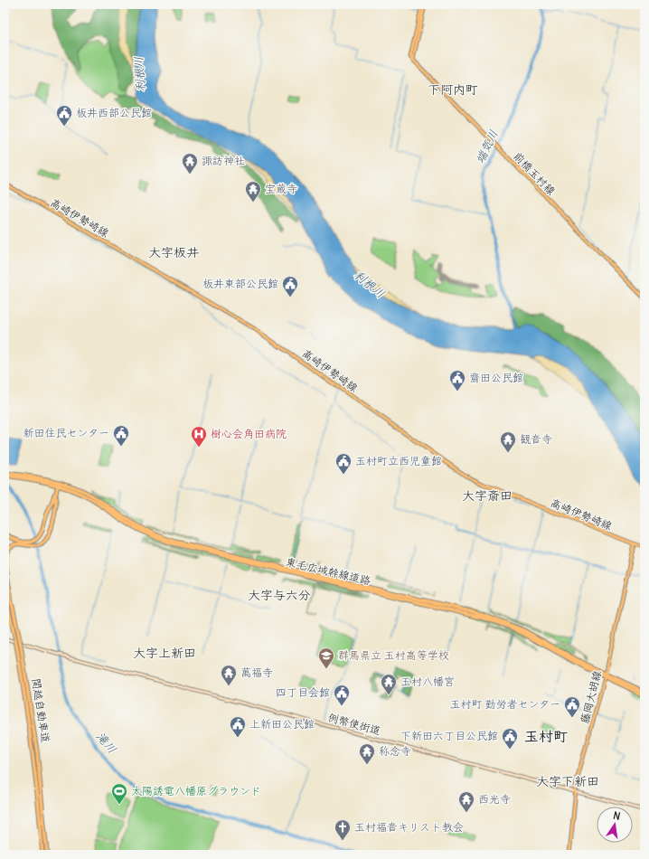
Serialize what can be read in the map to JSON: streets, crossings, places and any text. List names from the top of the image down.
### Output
{
  "streets": {
    "highway": ["東毛広域幹線道路", "関越自動車道"],
    "main road": [
      "前橋玉村線",
      "高崎伊勢崎線",
      "藤岡大胡線",
      "例幣使街道"
    ]
  },
  "crossings": [
    ["高崎伊勢崎線", "藤岡大胡線"],
    ["東毛広域幹線道路", "藤岡大胡線"],
    ["藤岡大胡線", "例幣使街道"]
  ],
  "districts": [
    "下阿内町",
    "大字板井",
    "大字斎田",
    "大字与六分",
    "大字上新田",
    "玉村町",
    "大字下新田"
  ],
  "water": ["利根川", "端気川", "滝川"],
  "places": {
    "public building": [
      "板井西部公民館",
      "板井東部公民館",
      "齋田公民館",
      "新田住民センター",
      "玉村町立西児童館",
      "四丁目会館",
      "玉村町 勤労者センター",
      "上新田公民館",
      "下新田六丁目公民館"
    ],
    "temple": [
      "諏訪神社",
      "宝蔵寺",
      "観音寺",
      "萬福寺",
      "玉村八幡宮",
      "称念寺",
      "西光寺"
    ],
    "hospital": ["樹心会角田病院"],
    "school or university": ["群馬県立 玉村高等学校"],
    "sports": ["太陽誘電八幡原グラウンド"],
    "church": ["玉村福音キリスト教会"]
  },
  "north": "top"
}
